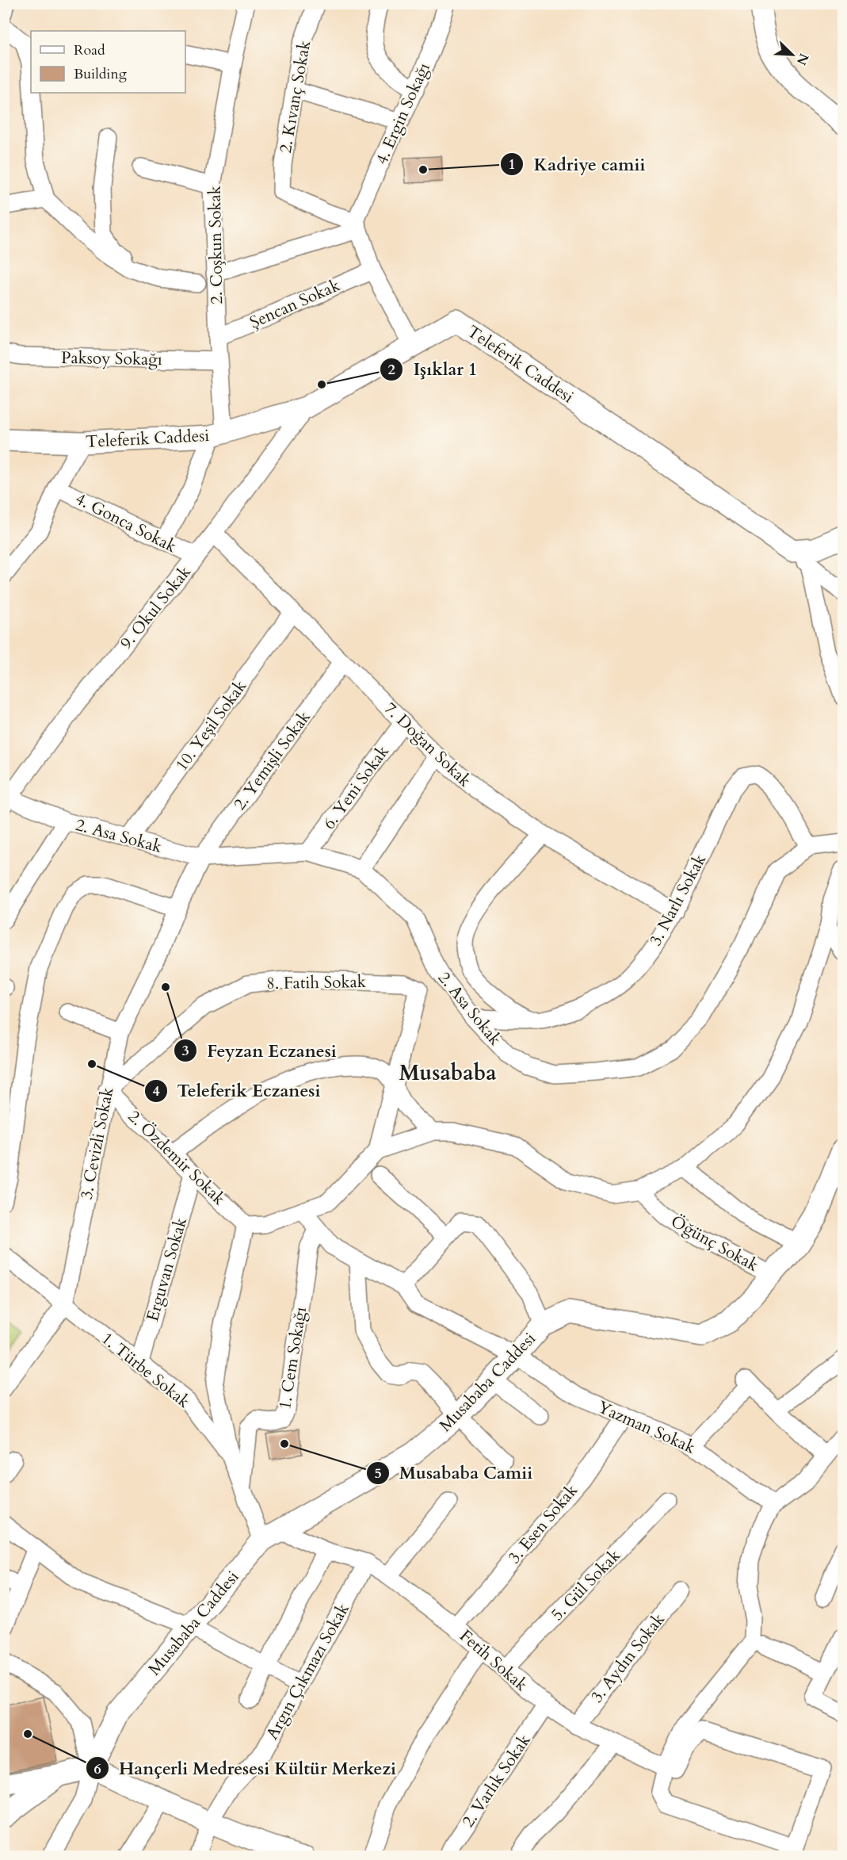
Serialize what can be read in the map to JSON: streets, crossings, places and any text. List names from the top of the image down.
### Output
{
  "streets": {
    "main road": ["Teleferik Caddesi", "Musababa Caddesi"],
    "street": [
      "2. Kıvanç Sokak",
      "4. Ergin Sokağı",
      "2. Coşkun Sokak",
      "Şencan Sokak",
      "Paksoy Sokağı",
      "4. Gonca Sokak",
      "9. Okul Sokak",
      "10. Yeşil Sokak",
      "7. Doğan Sokak",
      "2. Yemişli Sokak",
      "6. Yeni Sokak",
      "2. Asa Sokak",
      "3. Narlı Sokak",
      "8. Fatih Sokak",
      "3. Cevizli Sokak",
      "2. Özdemir Sokak",
      "Öğünç Sokak",
      "Erguvan Sokak",
      "1. Cem Sokağı",
      "1. Türbe Sokak",
      "Yazman Sokak",
      "3. Esen Sokak",
      "5. Gül Sokak",
      "3. Aydın Sokak",
      "Fetih Sokak",
      "Argın Çıkmazı Sokak",
      "2. Varlık Sokak"
    ]
  },
  "crossings": [
    ["2. Kıvanç Sokak", "4. Ergin Sokağı"],
    ["2. Coşkun Sokak", "Şencan Sokak"],
    ["2. Coşkun Sokak", "Paksoy Sokağı"],
    ["2. Coşkun Sokak", "Teleferik Caddesi"],
    ["Teleferik Caddesi", "9. Okul Sokak"],
    ["4. Gonca Sokak", "9. Okul Sokak"],
    ["9. Okul Sokak", "7. Doğan Sokak"],
    ["9. Okul Sokak", "2. Asa Sokak"],
    ["10. Yeşil Sokak", "7. Doğan Sokak"],
    ["10. Yeşil Sokak", "2. Asa Sokak"],
    ["7. Doğan Sokak", "2. Yemişli Sokak"],
    ["7. Doğan Sokak", "6. Yeni Sokak"],
    ["7. Doğan Sokak", "3. Narlı Sokak"],
    ["2. Yemişli Sokak", "2. Asa Sokak"],
    ["2. Yemişli Sokak", "3. Cevizli Sokak"],
    ["6. Yeni Sokak", "2. Asa Sokak"],
    ["2. Asa Sokak", "3. Narlı Sokak"],
    ["2. Asa Sokak", "3. Cevizli Sokak"],
    ["8. Fatih Sokak", "3. Cevizli Sokak"],
    ["8. Fatih Sokak", "2. Özdemir Sokak"],
    ["3. Cevizli Sokak", "2. Özdemir Sokak"],
    ["3. Cevizli Sokak", "1. Türbe Sokak"],
    ["2. Özdemir Sokak", "Erguvan Sokak"],
    ["Öğünç Sokak", "Musababa Caddesi"],
    ["Erguvan Sokak", "1. Türbe Sokak"],
    ["1. Cem Sokağı", "1. Türbe Sokak"],
    ["1. Türbe Sokak", "Musababa Caddesi"],
    ["1. Türbe Sokak", "Fetih Sokak"],
    ["Musababa Caddesi", "Yazman Sokak"],
    ["Musababa Caddesi", "Fetih Sokak"],
    ["Yazman Sokak", "3. Esen Sokak"],
    ["3. Esen Sokak", "Fetih Sokak"],
    ["5. Gül Sokak", "Fetih Sokak"],
    ["3. Aydın Sokak", "Fetih Sokak"],
    ["Fetih Sokak", "Argın Çıkmazı Sokak"],
    ["Fetih Sokak", "2. Varlık Sokak"]
  ],
  "districts": ["Musababa"],
  "places": [
    "Kadriye camii",
    "Işıklar 1",
    "Feyzan Eczanesi",
    "Teleferik Eczanesi",
    "Musababa Camii",
    "Hançerli Medresesi Kültür Merkezi"
  ],
  "legend": ["Road", "Building"],
  "north": "bottom right"
}
